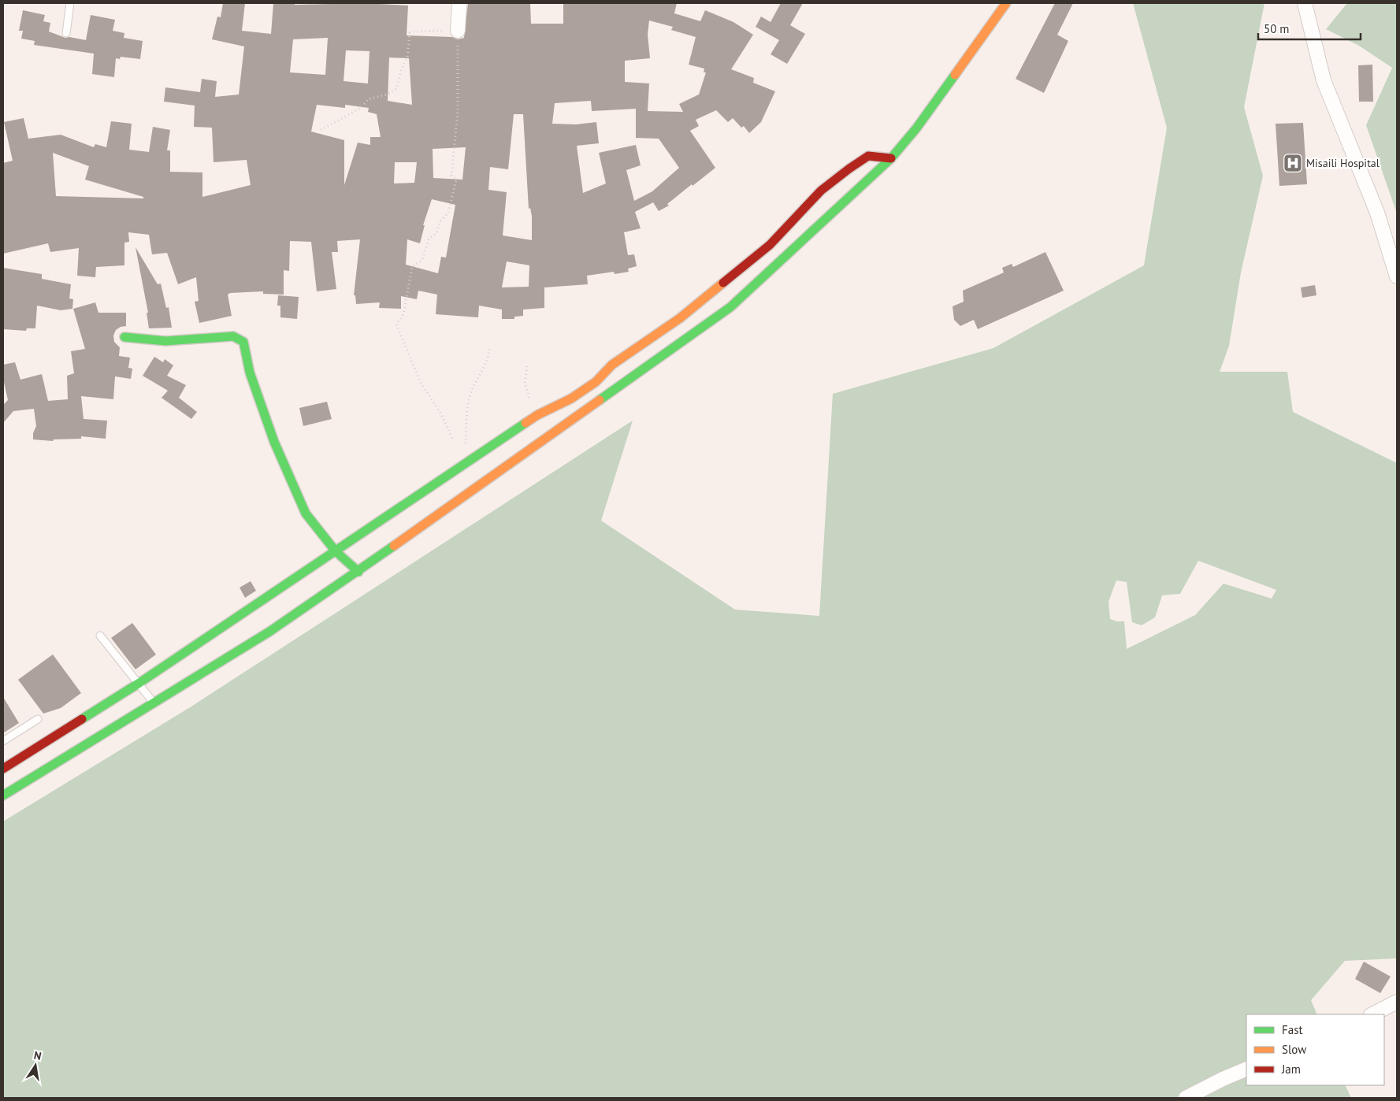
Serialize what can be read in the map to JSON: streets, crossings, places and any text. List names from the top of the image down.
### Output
{
  "places": {
    "hospital": ["Misaili Hospital"]
  },
  "legend": ["Fast", "Slow", "Jam"],
  "scale_bar": "50 m",
  "north": "top"
}
